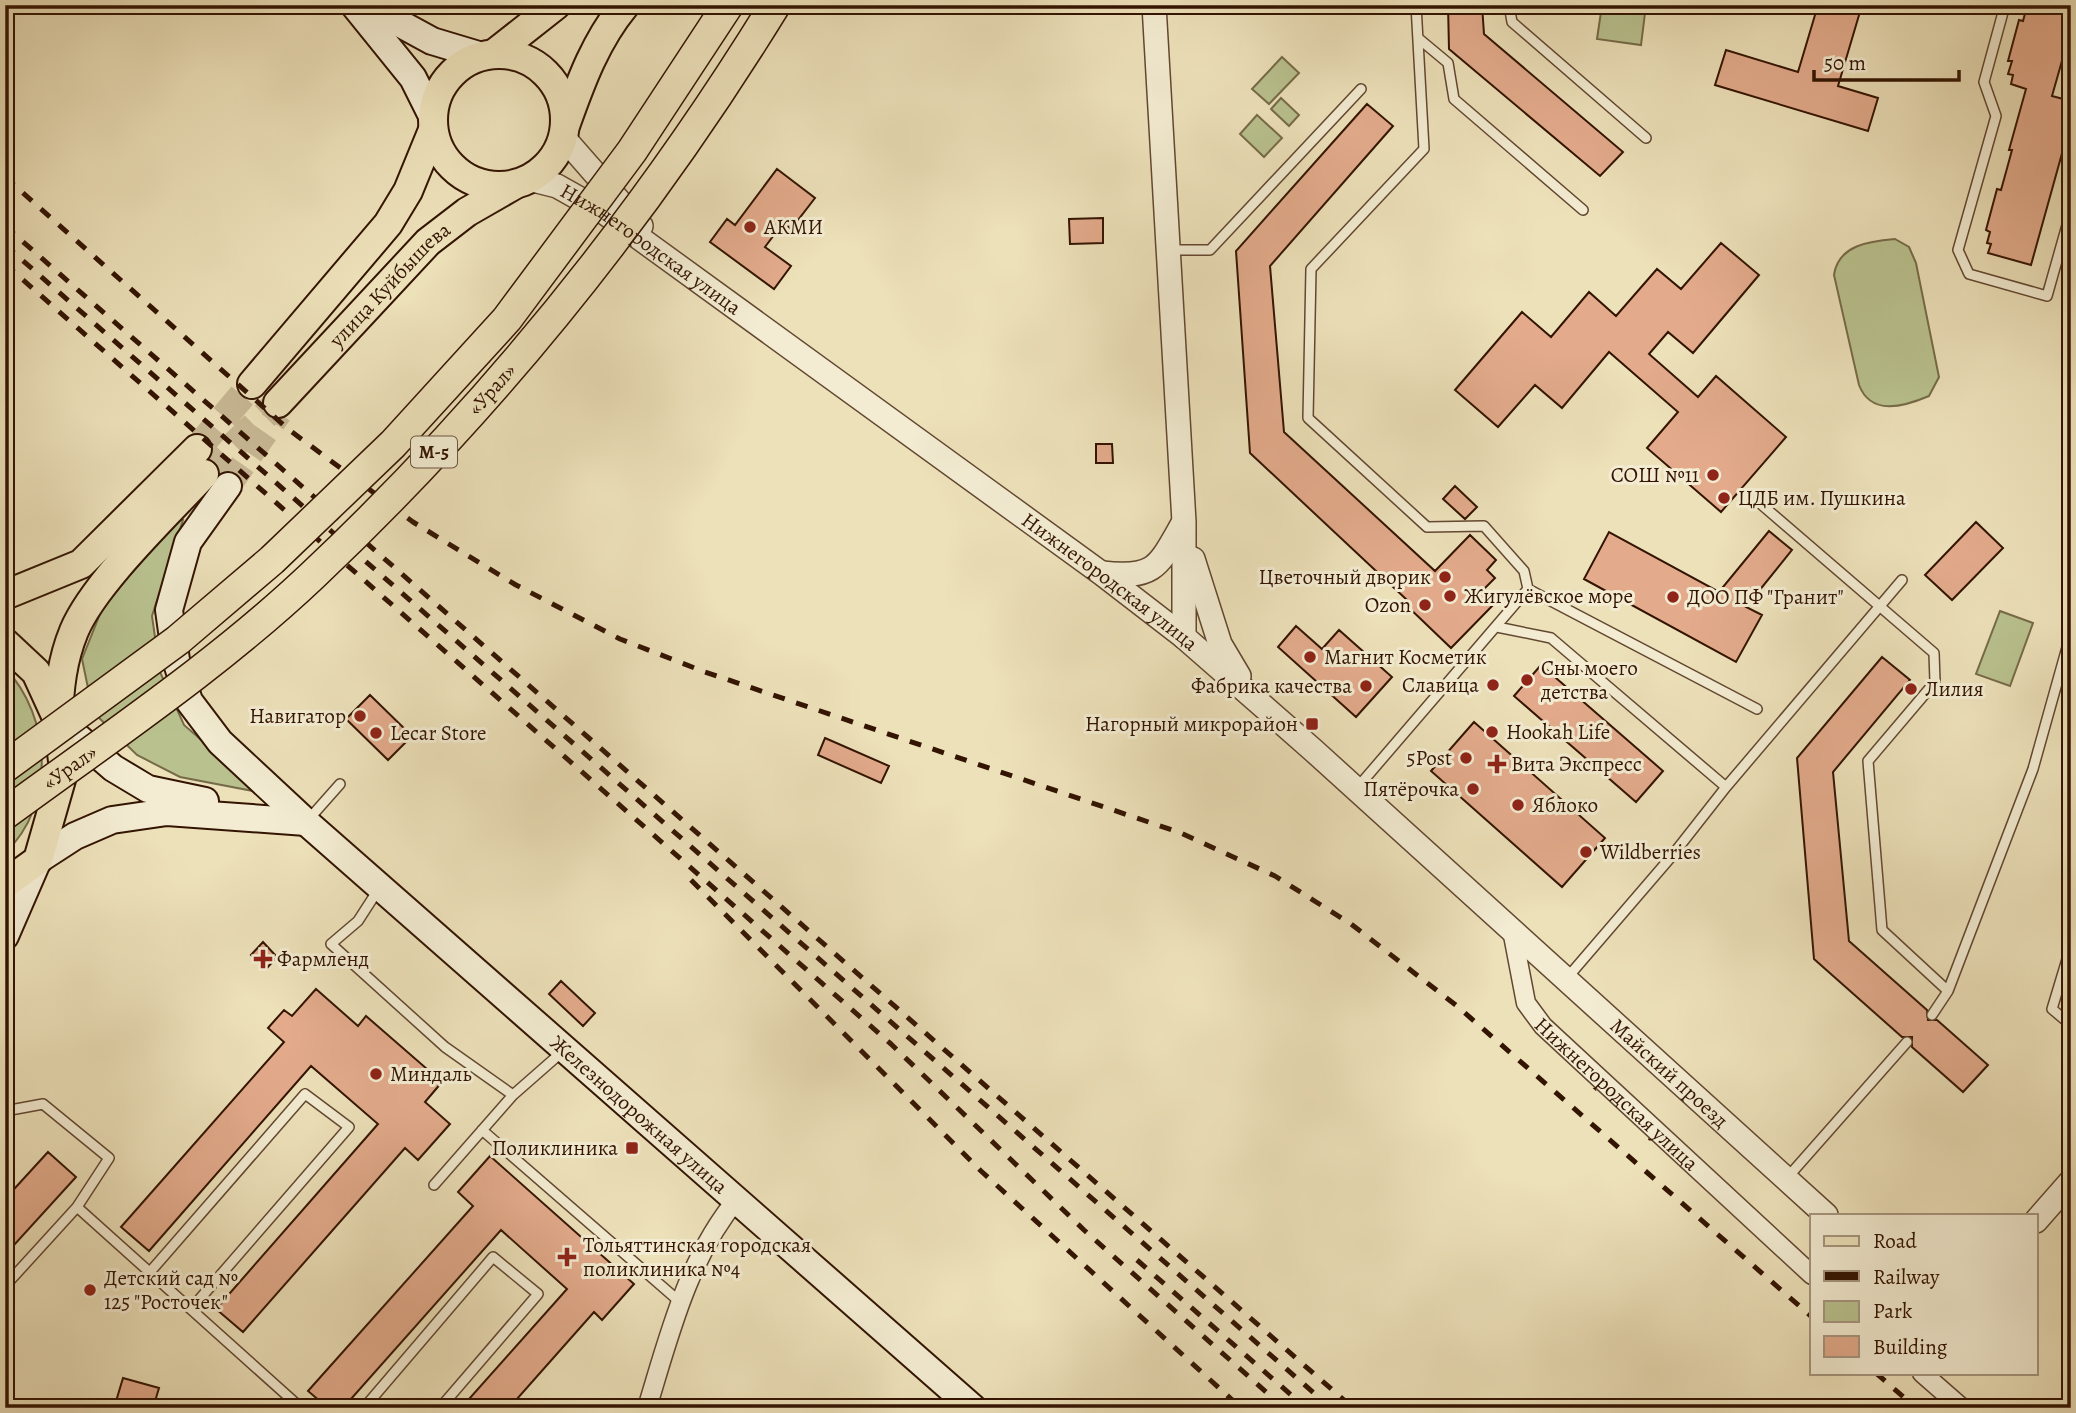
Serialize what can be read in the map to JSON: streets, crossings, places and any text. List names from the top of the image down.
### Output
{
  "streets": {
    "highway": ["«Урал»", "М-5"],
    "main road": ["улица Куйбышева", "Железнодорожная улица"],
    "street": ["Нижнегородская улица", "Майский проезд"]
  },
  "crossings": [
    ["Нижнегородская улица", "улица Куйбышева"],
    ["Нижнегородская улица", "Майский проезд"]
  ],
  "places": {
    "other": [
      "АКМИ",
      "СОШ №11",
      "ЦДБ им. Пушкина",
      "Цветочный дворик",
      "Жигулёвское море",
      "ДОО ПФ \"Гранит\"",
      "Ozon",
      "Магнит Косметик",
      "Сны моего детства",
      "Славица",
      "Фабрика качества",
      "Лилия",
      "Навигатор",
      "Hookah Life",
      "Lecar Store",
      "5Post",
      "Пятёрочка",
      "Яблоко",
      "Wildberries",
      "Миндаль",
      "Детский сад № 125 \"Росточек\""
    ],
    "transit": ["Нагорный микрорайон", "Поликлиника"],
    "health": ["Вита Экспресс", "Фармленд", "Тольяттинская городская поликлиника №4"]
  },
  "legend": [
    "Road",
    "Railway",
    "Park",
    "Building"
  ],
  "scale_bar": "50 m"
}
